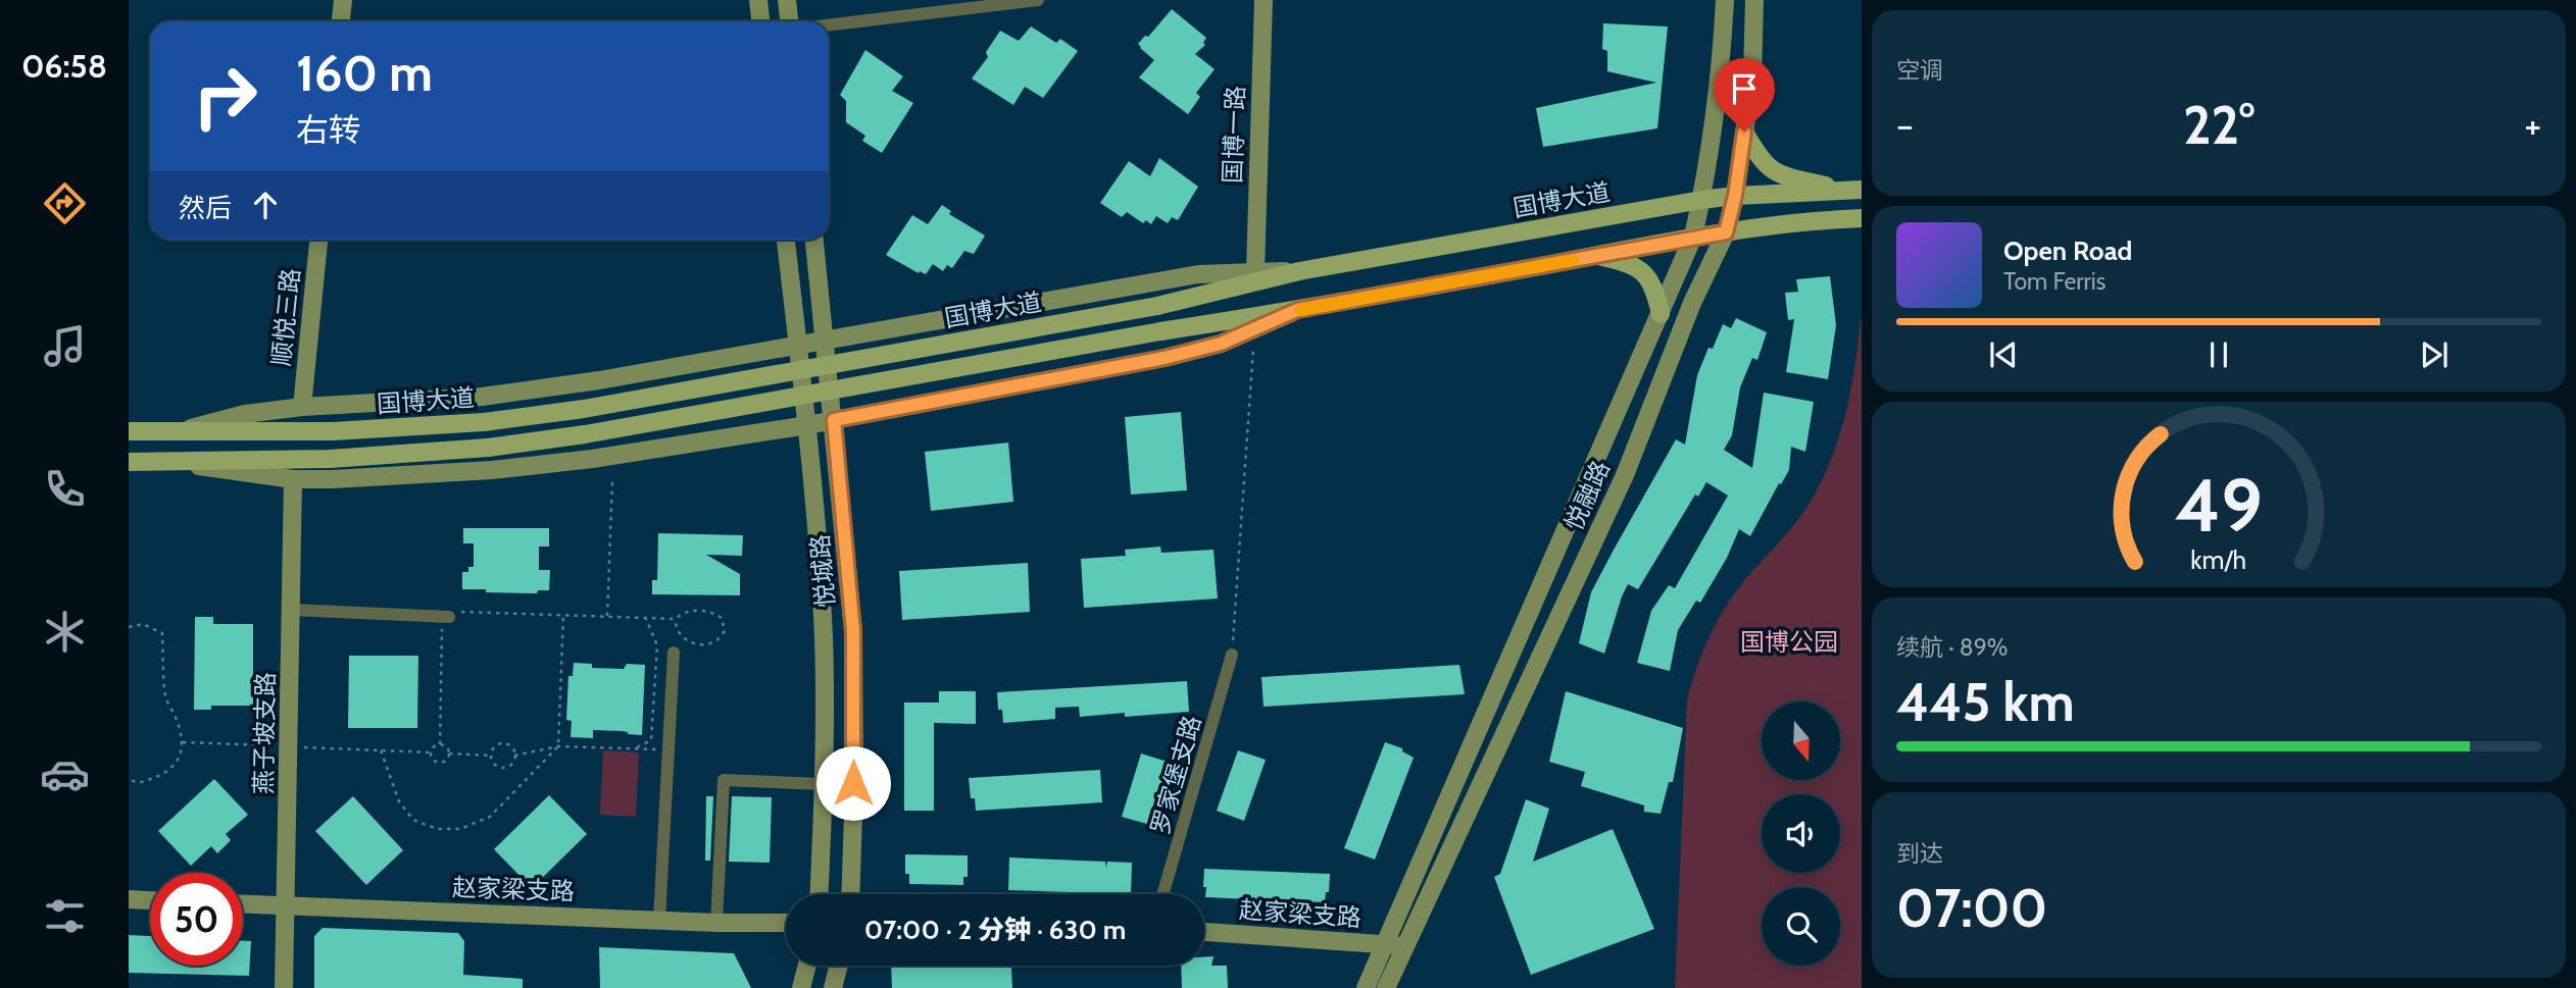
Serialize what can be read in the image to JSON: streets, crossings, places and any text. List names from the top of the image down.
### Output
{
  "streets": {
    "main road": ["国博大道"],
    "street": [
      "国博一路",
      "顺悦三路",
      "悦融路",
      "悦城路",
      "燕子坡支路",
      "罗家堡支路",
      "赵家梁支路"
    ]
  },
  "crossings": [
    ["国博大道", "悦融路"],
    ["悦融路", "赵家梁支路"],
    ["燕子坡支路", "赵家梁支路"]
  ],
  "parks": ["国博公园"],
  "north": "bottom",
  "page": {
    "tabs": "06:58",
    "tile": [
      "空调",
      ["续航 · 89%", "445 km"],
      ["到达", "07:00"]
    ],
    "turn": ["160 m", "右转"],
    "heat": ["−", "22°", "+"],
    "then": "然后",
    "song": ["Open Road", "Tom Ferris"],
    "limit": "50",
    "trip": "07:00 · 2 分钟 · 630 m",
    "gauge": ["49", "km/h"]
  }
}
